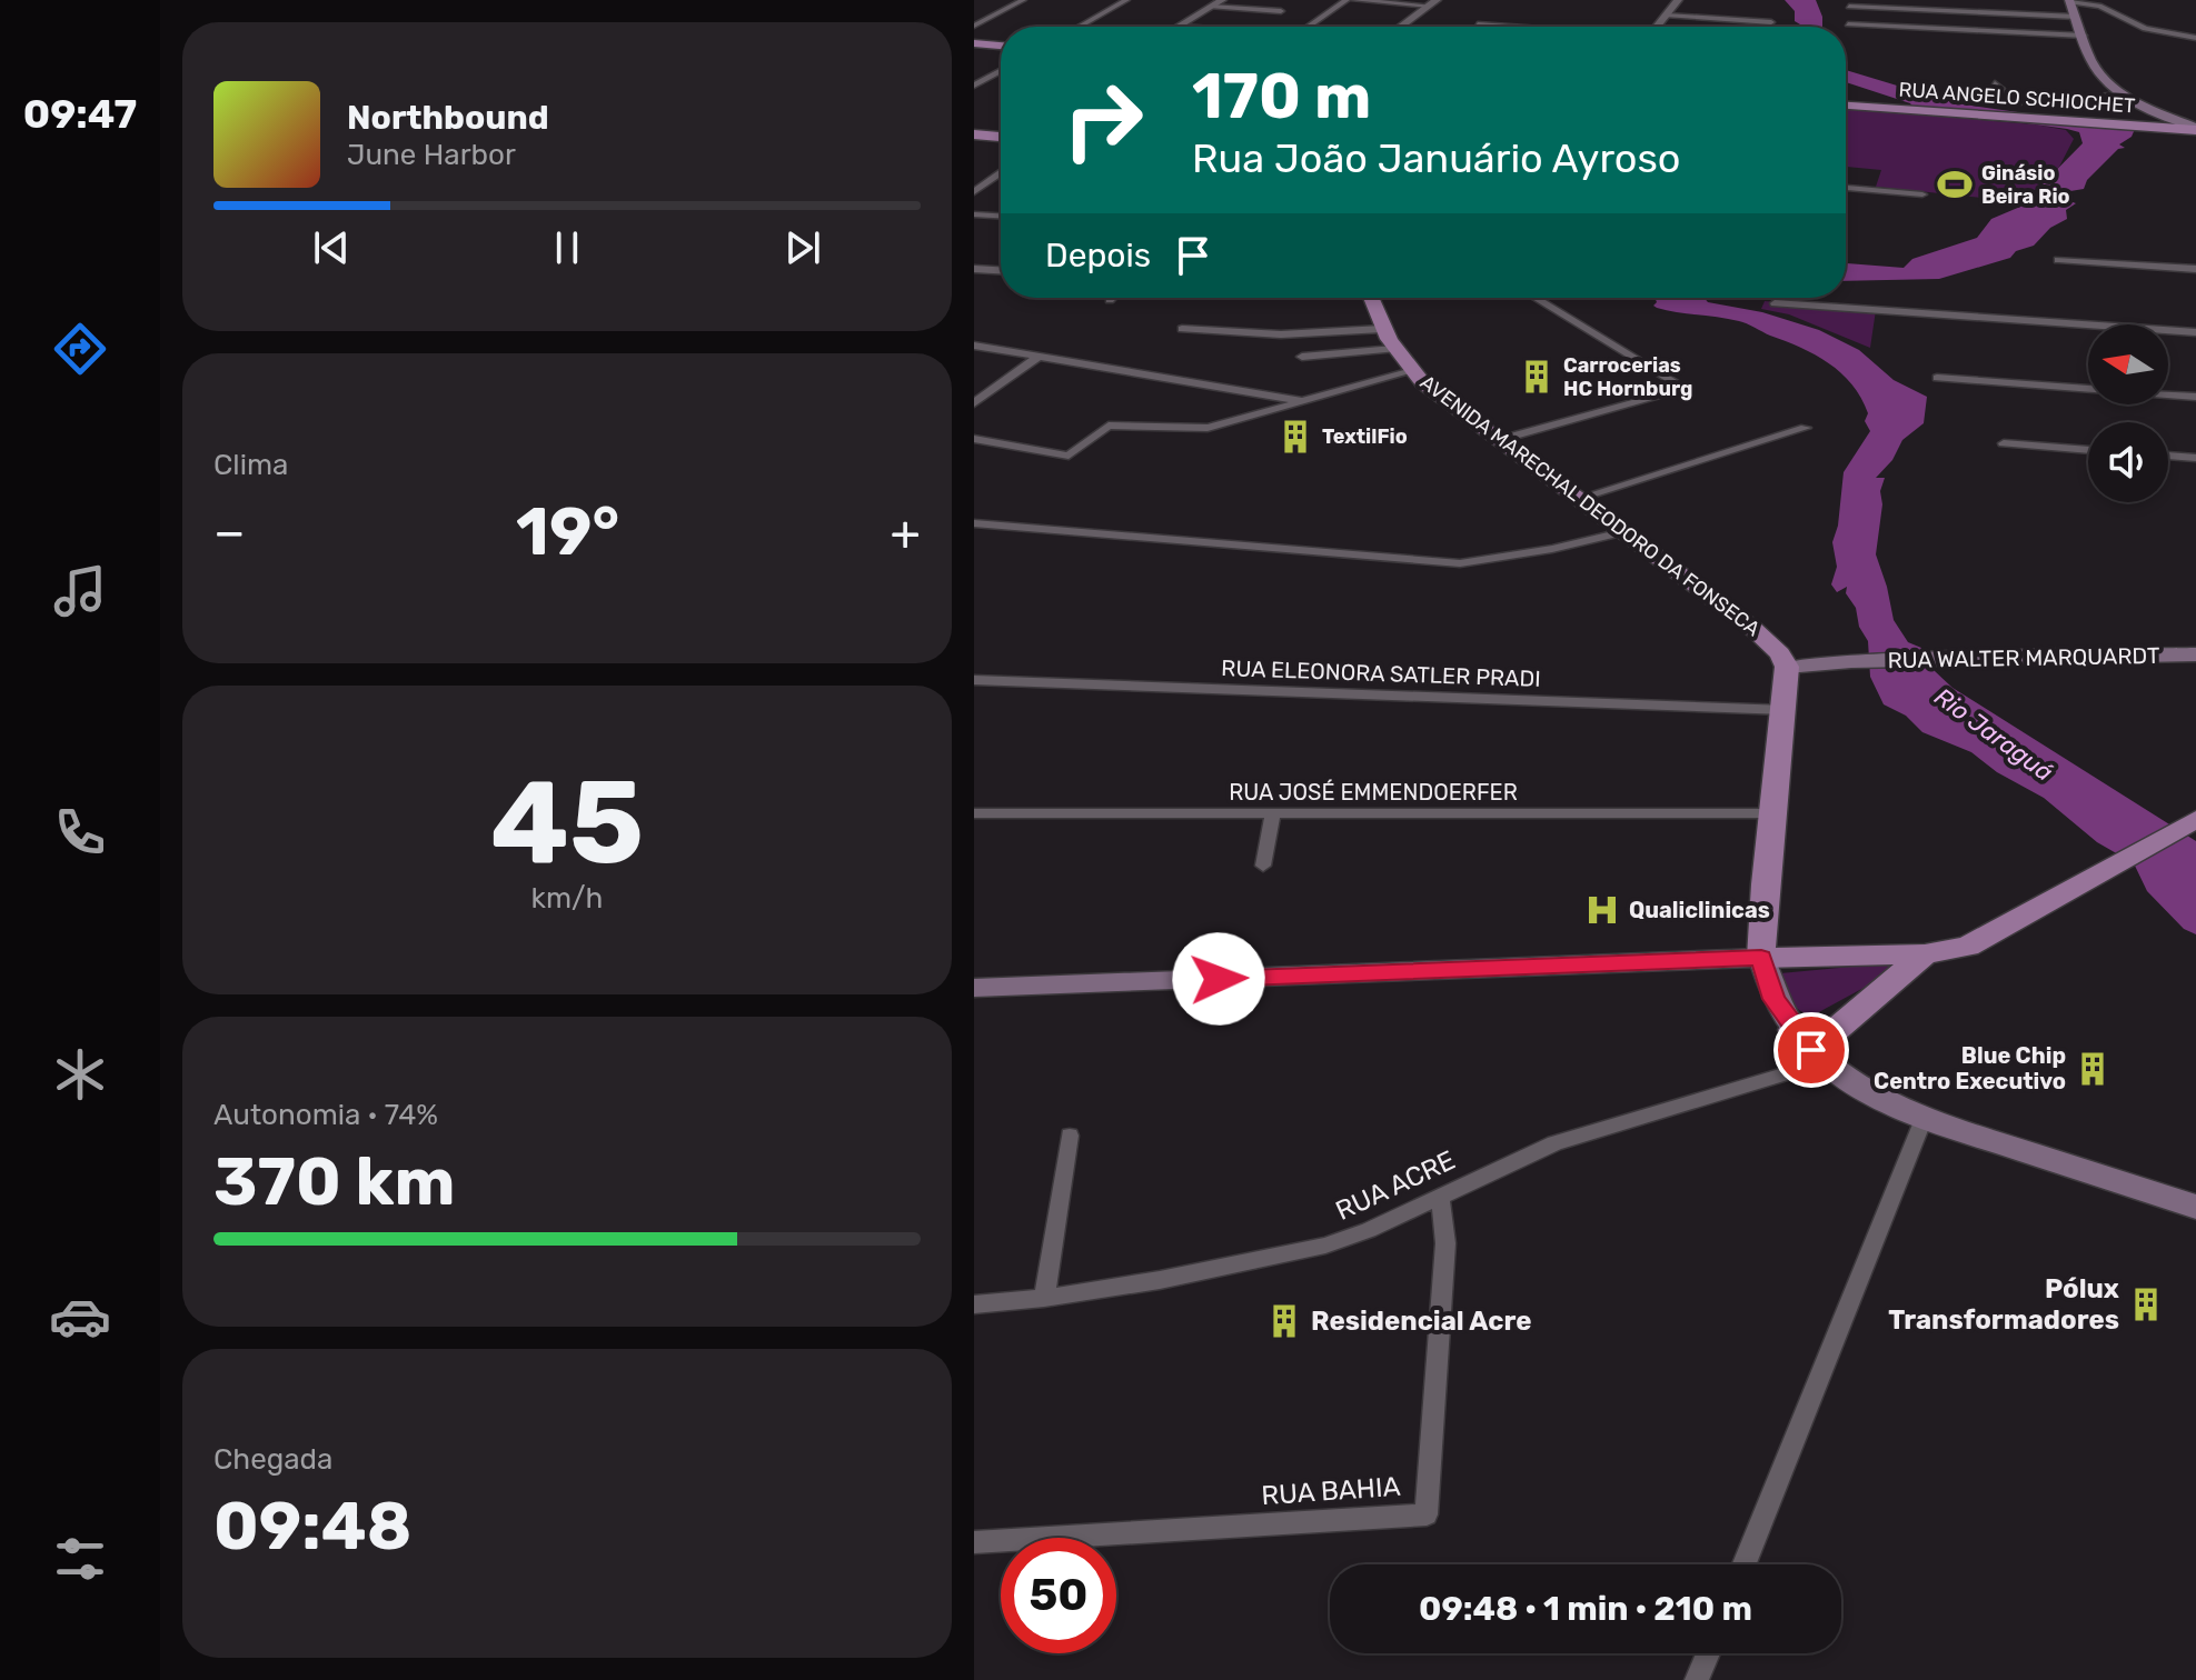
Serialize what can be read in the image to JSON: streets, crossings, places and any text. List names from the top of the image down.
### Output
{
  "streets": {
    "main road": ["RUA ANGELO SCHIOCHET", "AVENIDA MARECHAL DEODORO DA FONSECA", "RUA WALTER MARQUARDT"],
    "street": [
      "RUA ELEONORA SATLER PRADI",
      "RUA JOSÉ EMMENDOERFER",
      "RUA ACRE",
      "RUA BAHIA"
    ]
  },
  "crossings": [
    ["AVENIDA MARECHAL DEODORO DA FONSECA", "RUA WALTER MARQUARDT"],
    ["RUA ACRE", "RUA BAHIA"]
  ],
  "water": ["Rio Jaraguá"],
  "places": {
    "sports": ["Ginásio Beira Rio"],
    "building": [
      "Carrocerias HC Hornburg",
      "TextilFio",
      "Blue Chip Centro Executivo",
      "Pólux Transformadores",
      "Residencial Acre"
    ],
    "hospital": ["Qualiclinicas"]
  },
  "north": "left",
  "page": {
    "tabs": "09:47",
    "turn": ["170 m", "Rua João Januário Ayroso"],
    "song": ["Northbound", "June Harbor"],
    "then": "Depois",
    "tile": [
      "Clima",
      ["45", "km/h"],
      ["Autonomia · 74%", "370 km"],
      ["Chegada", "09:48"]
    ],
    "heat": ["−", "19°", "+"],
    "limit": "50",
    "trip": "09:48 · 1 min · 210 m"
  }
}
